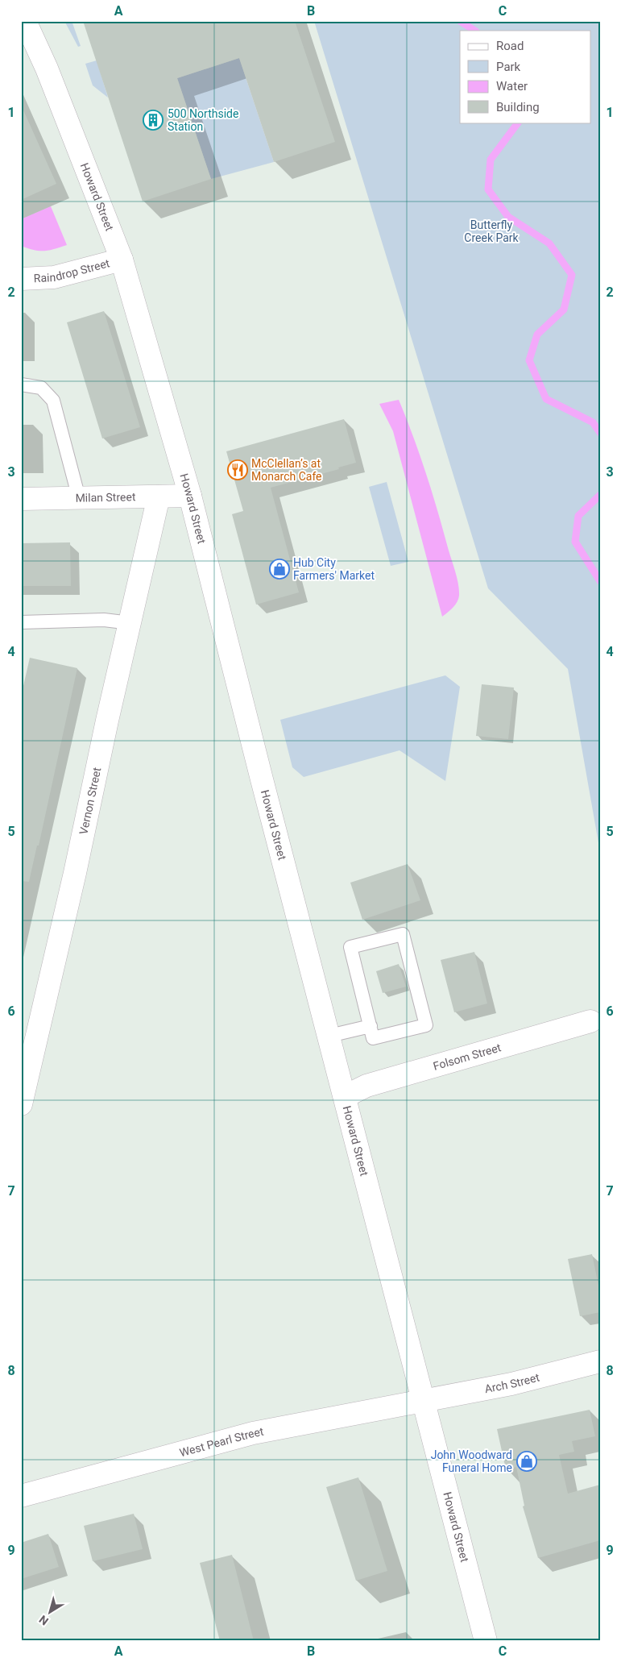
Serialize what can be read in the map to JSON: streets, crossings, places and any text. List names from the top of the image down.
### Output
{
  "streets": {
    "street": [
      "Howard Street",
      "Raindrop Street",
      "Milan Street",
      "Vernon Street",
      "Folsom Street",
      "Arch Street",
      "West Pearl Street"
    ]
  },
  "crossings": [
    ["Howard Street", "Raindrop Street"],
    ["Howard Street", "Milan Street"],
    ["Howard Street", "Folsom Street"],
    ["Howard Street", "Arch Street"],
    ["Howard Street", "West Pearl Street"],
    ["Milan Street", "Vernon Street"],
    ["Arch Street", "West Pearl Street"]
  ],
  "parks": ["Butterfly Creek Park"],
  "places": {
    "building": ["500 Northside Station"],
    "restaurant": ["McClellan’s at Monarch Cafe"],
    "shop": ["Hub City Farmers' Market", "John Woodward Funeral Home"]
  },
  "legend": [
    "Road",
    "Park",
    "Water",
    "Building"
  ],
  "north": "bottom left",
  "grid": {
    "columns": ["A", "B", "C"],
    "rows": [
      "1",
      "2",
      "3",
      "4",
      "5",
      "6",
      "7",
      "8",
      "9"
    ]
  }
}
